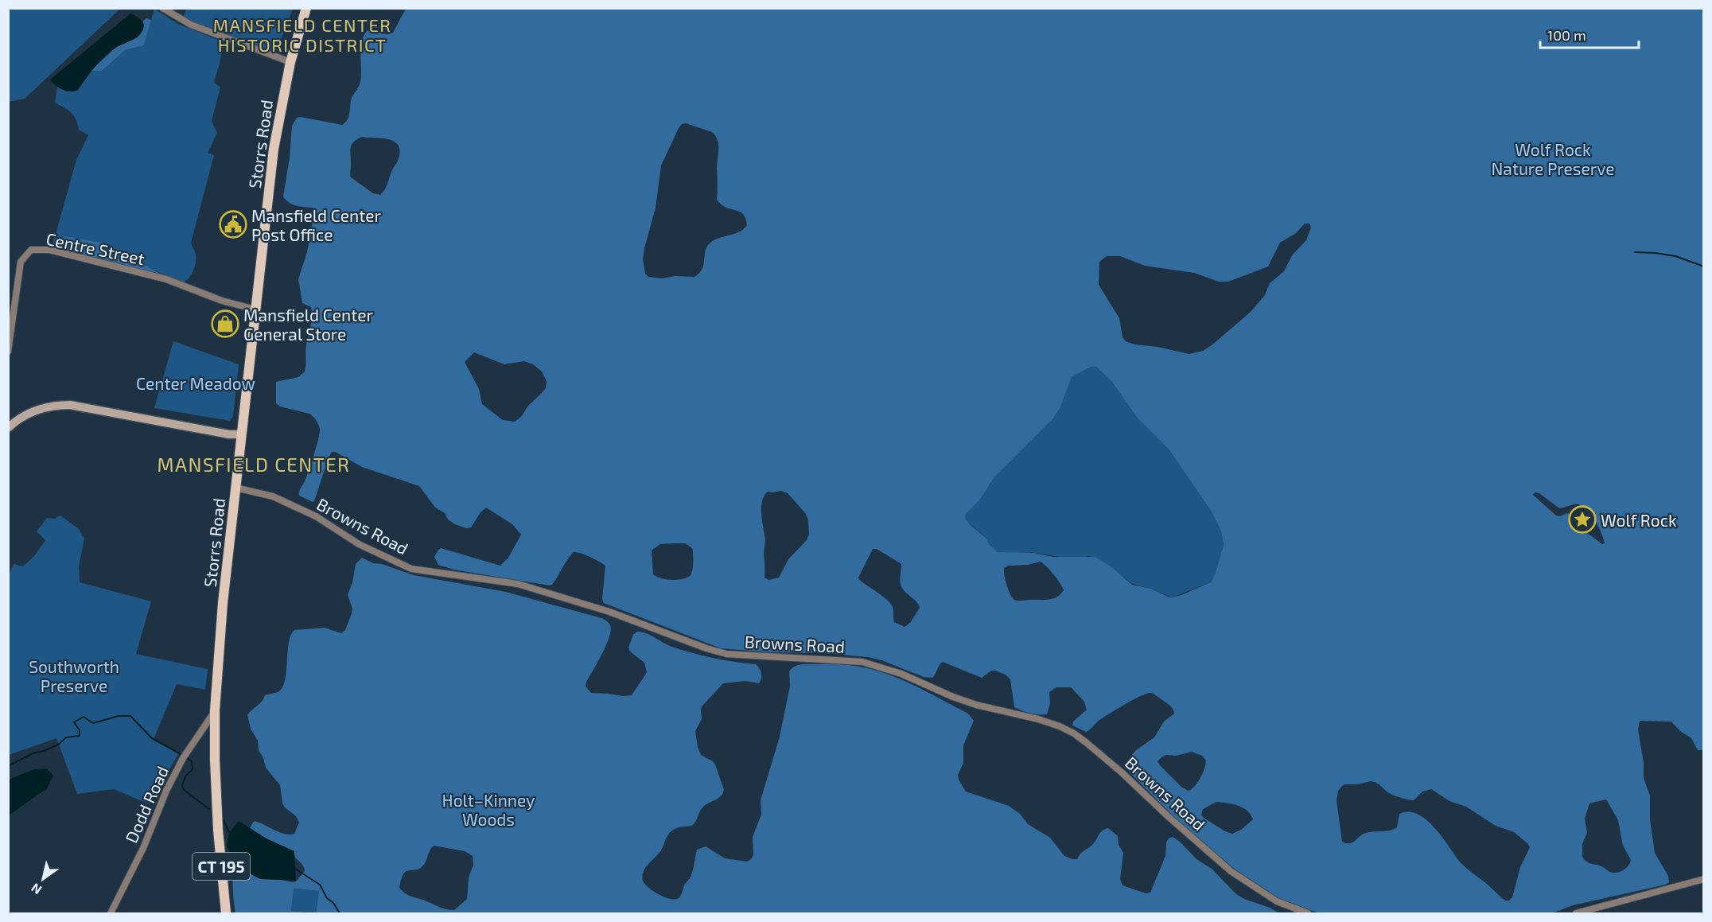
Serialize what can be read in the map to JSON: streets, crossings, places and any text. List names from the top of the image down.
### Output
{
  "streets": {
    "main road": ["Storrs Road", "CT 195"],
    "street": ["Centre Street", "Browns Road", "Dodd Road"]
  },
  "crossings": [
    ["Storrs Road", "Centre Street"],
    ["Storrs Road", "Browns Road"],
    ["Storrs Road", "Dodd Road"]
  ],
  "districts": ["MANSFIELD CENTER HISTORIC DISTRICT", "MANSFIELD CENTER"],
  "parks": [
    "Wolf Rock Nature Preserve",
    "Center Meadow",
    "Southworth Preserve",
    "Holt–Kinney Woods"
  ],
  "places": {
    "public building": ["Mansfield Center Post Office"],
    "shop": ["Mansfield Center General Store"],
    "place": ["Wolf Rock"]
  },
  "scale_bar": "100 m",
  "north": "bottom left"
}
